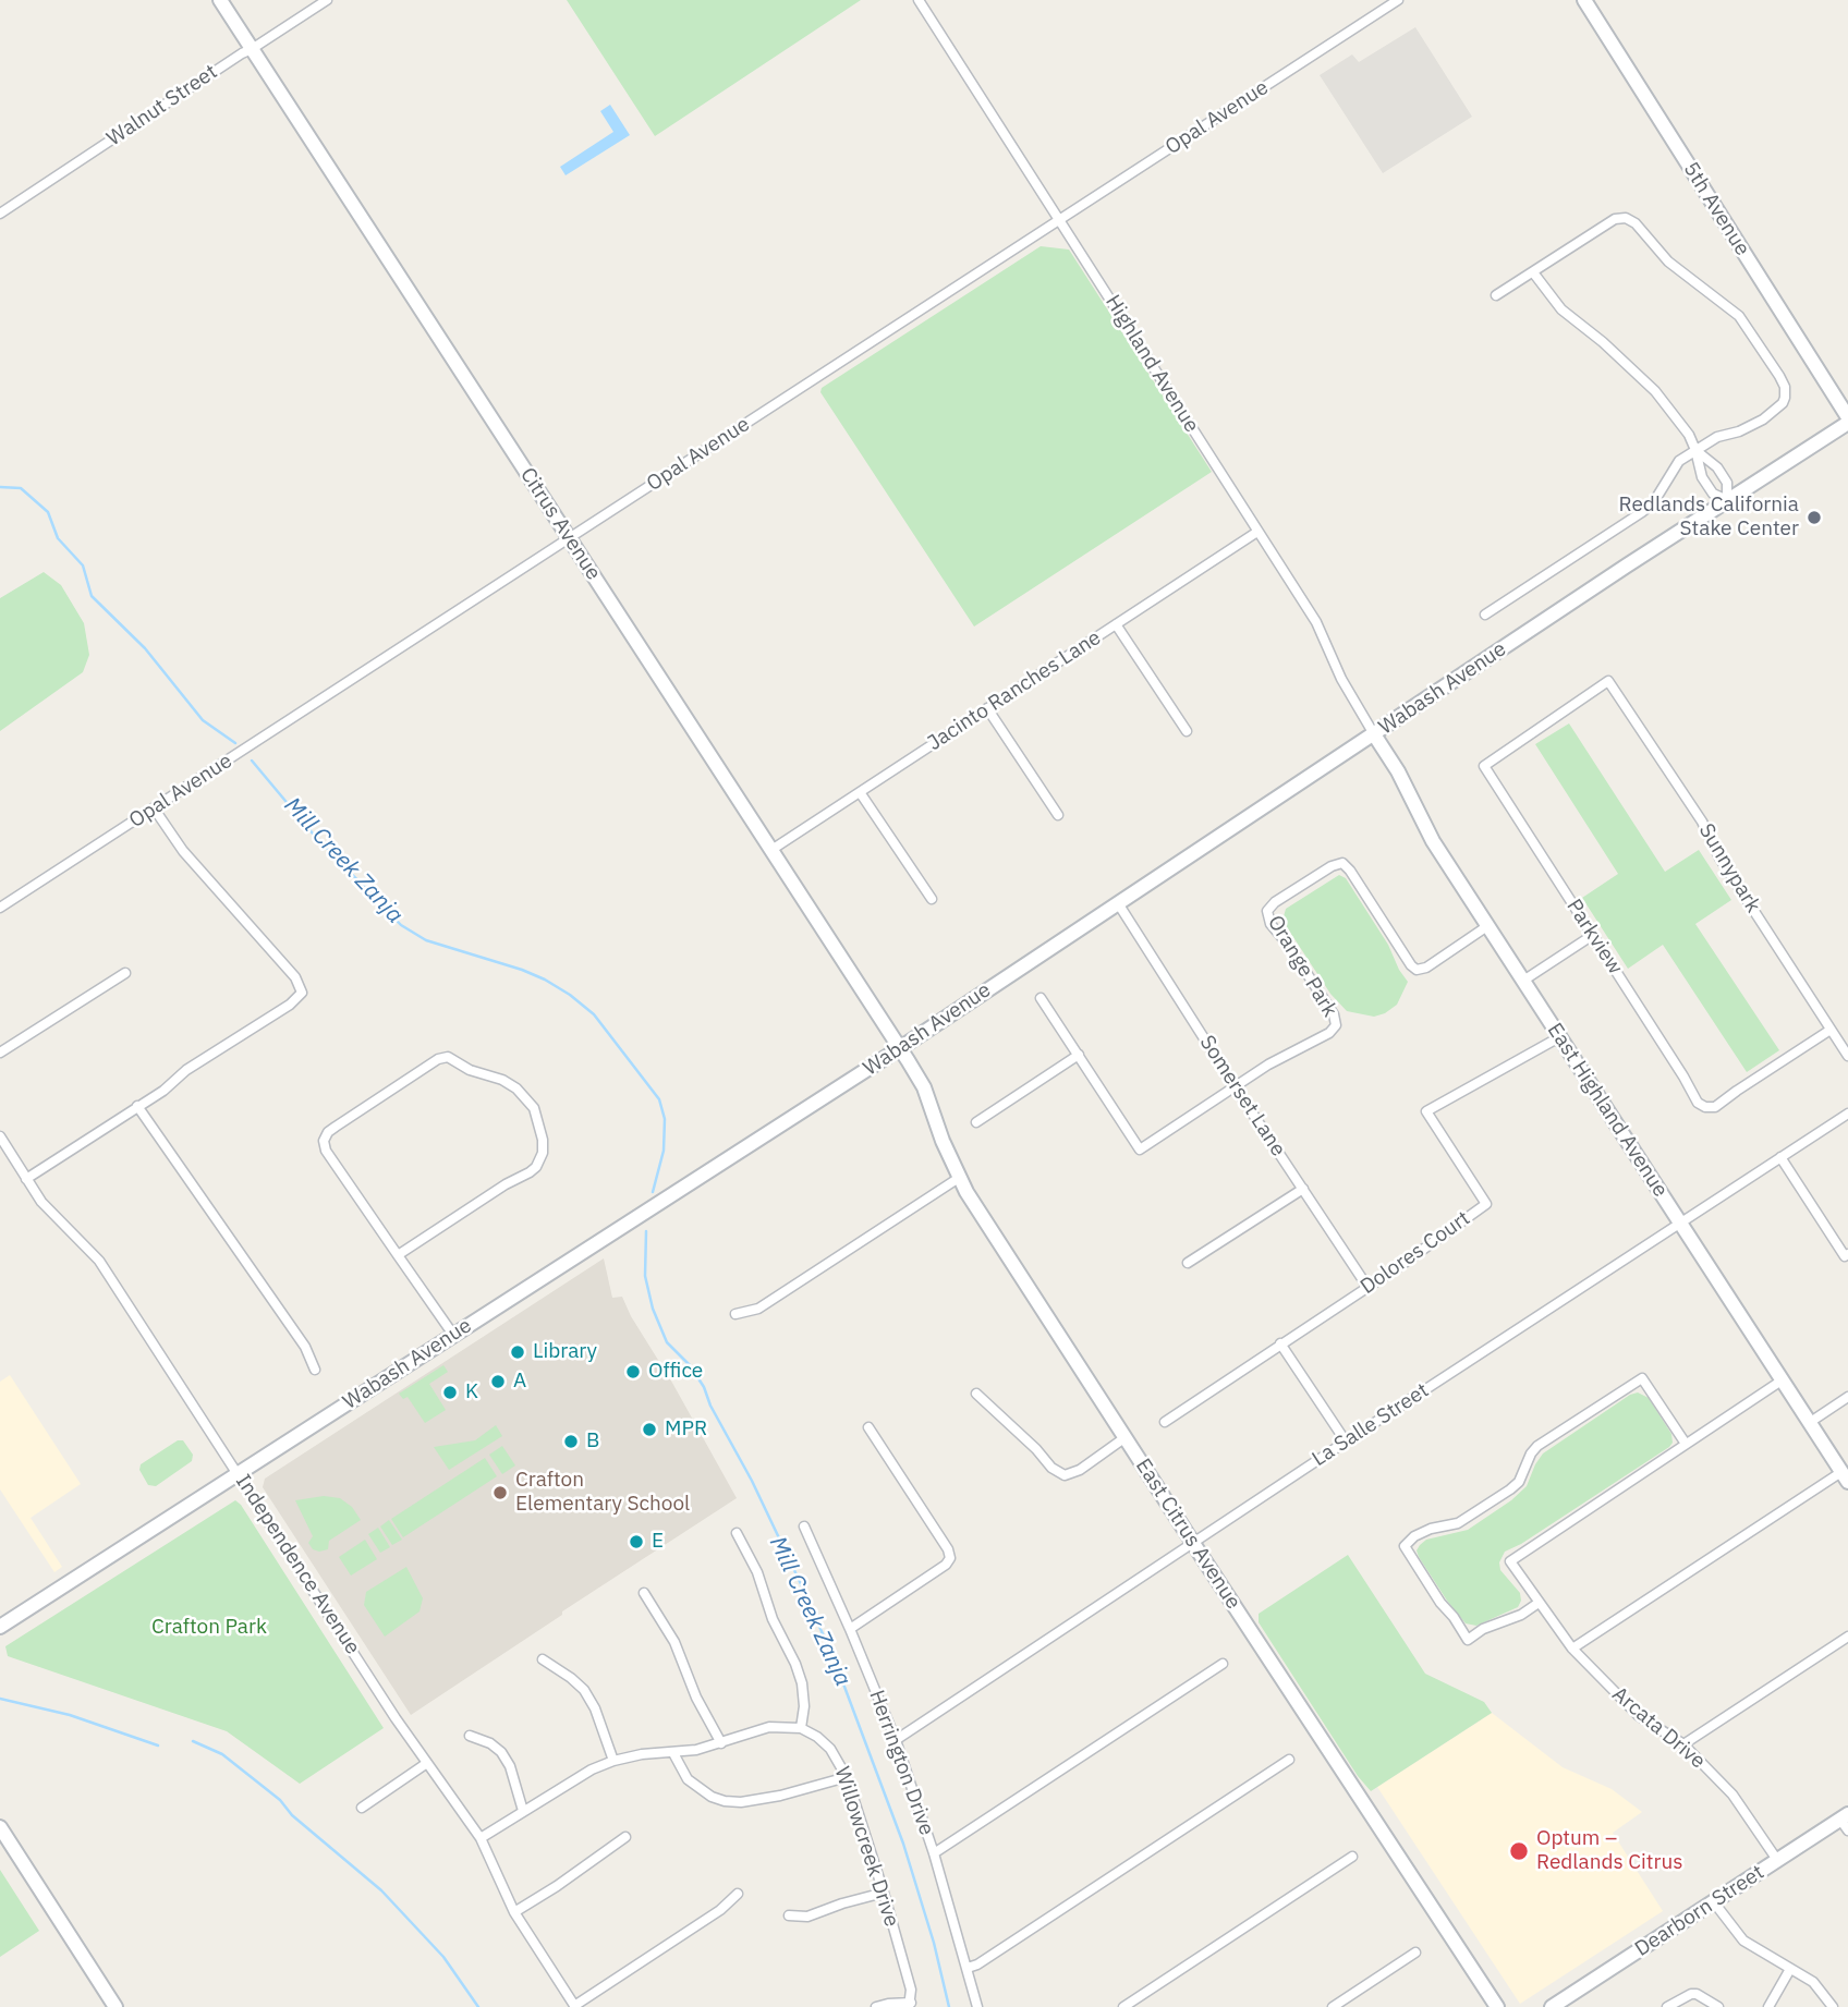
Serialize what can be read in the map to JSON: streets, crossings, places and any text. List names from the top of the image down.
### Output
{
  "streets": {
    "street": [
      "Walnut Street",
      "Opal Avenue",
      "5th Avenue",
      "Highland Avenue",
      "Citrus Avenue",
      "Wabash Avenue",
      "Jacinto Ranches Lane",
      "Sunnypark",
      "Parkview",
      "Orange Park",
      "Somerset Lane",
      "East Highland Avenue",
      "Dolores Court",
      "La Salle Street",
      "East Citrus Avenue",
      "Independence Avenue",
      "Arcata Drive",
      "Herrington Drive",
      "Willowcreek Drive",
      "Dearborn Street"
    ]
  },
  "crossings": [
    ["Walnut Street", "Citrus Avenue"],
    ["Opal Avenue", "Highland Avenue"],
    ["Opal Avenue", "Citrus Avenue"],
    ["5th Avenue", "Wabash Avenue"],
    ["Highland Avenue", "Wabash Avenue"],
    ["Highland Avenue", "Jacinto Ranches Lane"],
    ["Highland Avenue", "East Highland Avenue"],
    ["Citrus Avenue", "Wabash Avenue"],
    ["Citrus Avenue", "Jacinto Ranches Lane"],
    ["Citrus Avenue", "East Citrus Avenue"],
    ["Wabash Avenue", "Somerset Lane"],
    ["Wabash Avenue", "East Highland Avenue"],
    ["Wabash Avenue", "East Citrus Avenue"],
    ["Wabash Avenue", "Independence Avenue"],
    ["Sunnypark", "Parkview"],
    ["Orange Park", "Somerset Lane"],
    ["Orange Park", "East Highland Avenue"],
    ["Somerset Lane", "Dolores Court"],
    ["East Highland Avenue", "Dolores Court"],
    ["East Highland Avenue", "La Salle Street"],
    ["La Salle Street", "East Citrus Avenue"],
    ["La Salle Street", "Herrington Drive"],
    ["Arcata Drive", "Dearborn Street"]
  ],
  "water": ["Mill Creek Zanja"],
  "parks": ["Crafton Park"],
  "places": [
    "Redlands California Stake Center",
    "Library",
    "Office",
    "A",
    "K",
    "MPR",
    "B",
    "Crafton Elementary School",
    "E",
    "Optum – Redlands Citrus"
  ]
}
